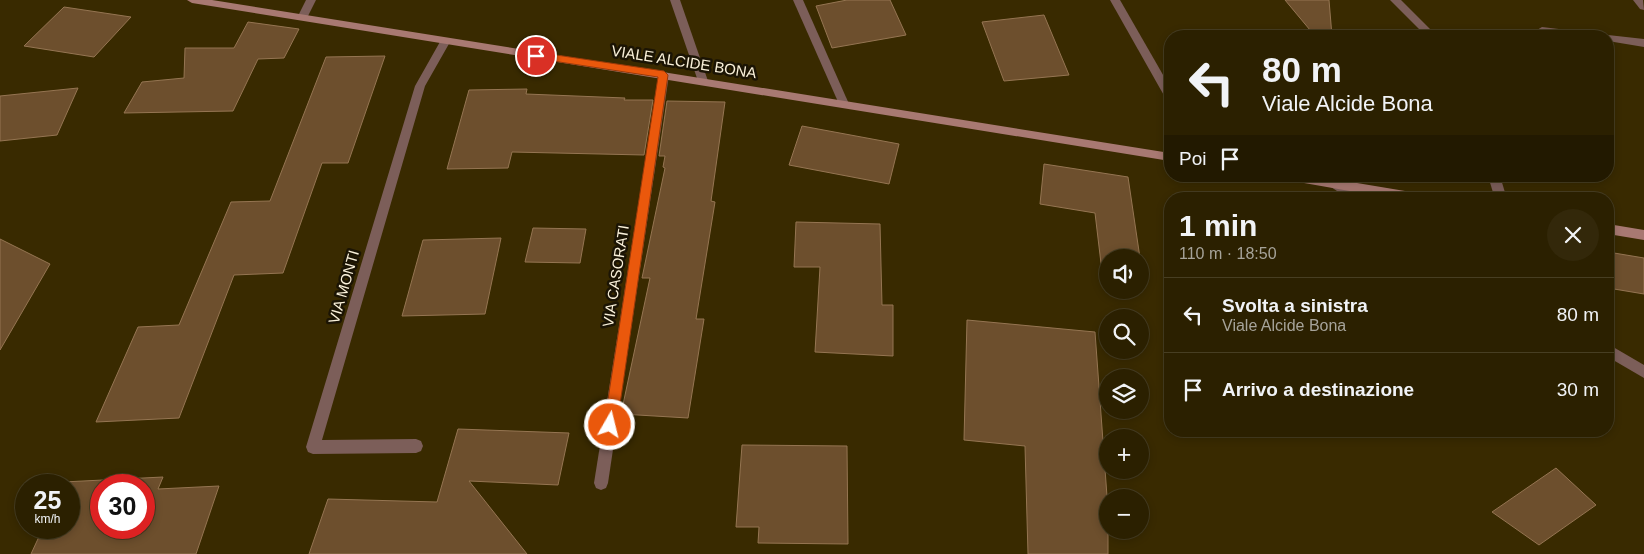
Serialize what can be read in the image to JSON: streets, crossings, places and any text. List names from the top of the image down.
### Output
{
  "streets": {
    "street": ["VIALE ALCIDE BONA", "VIA CASORATI", "VIA MONTI"]
  },
  "crossings": [
    ["VIALE ALCIDE BONA", "VIA CASORATI"],
    ["VIALE ALCIDE BONA", "VIA MONTI"]
  ],
  "page": {
    "turn": ["80 m", "Viale Alcide Bona"],
    "then": "Poi",
    "heading": ["1 min", "110 m · 18:50"],
    "map_buttons": ["+", "−"],
    "list": [
      {
        "name": "Svolta a sinistra",
        "note": "Viale Alcide Bona",
        "value": "80 m"
      },
      {
        "name": "Arrivo a destinazione",
        "value": "30 m"
      }
    ],
    "speed": "25 km/h",
    "limit": "30"
  }
}
